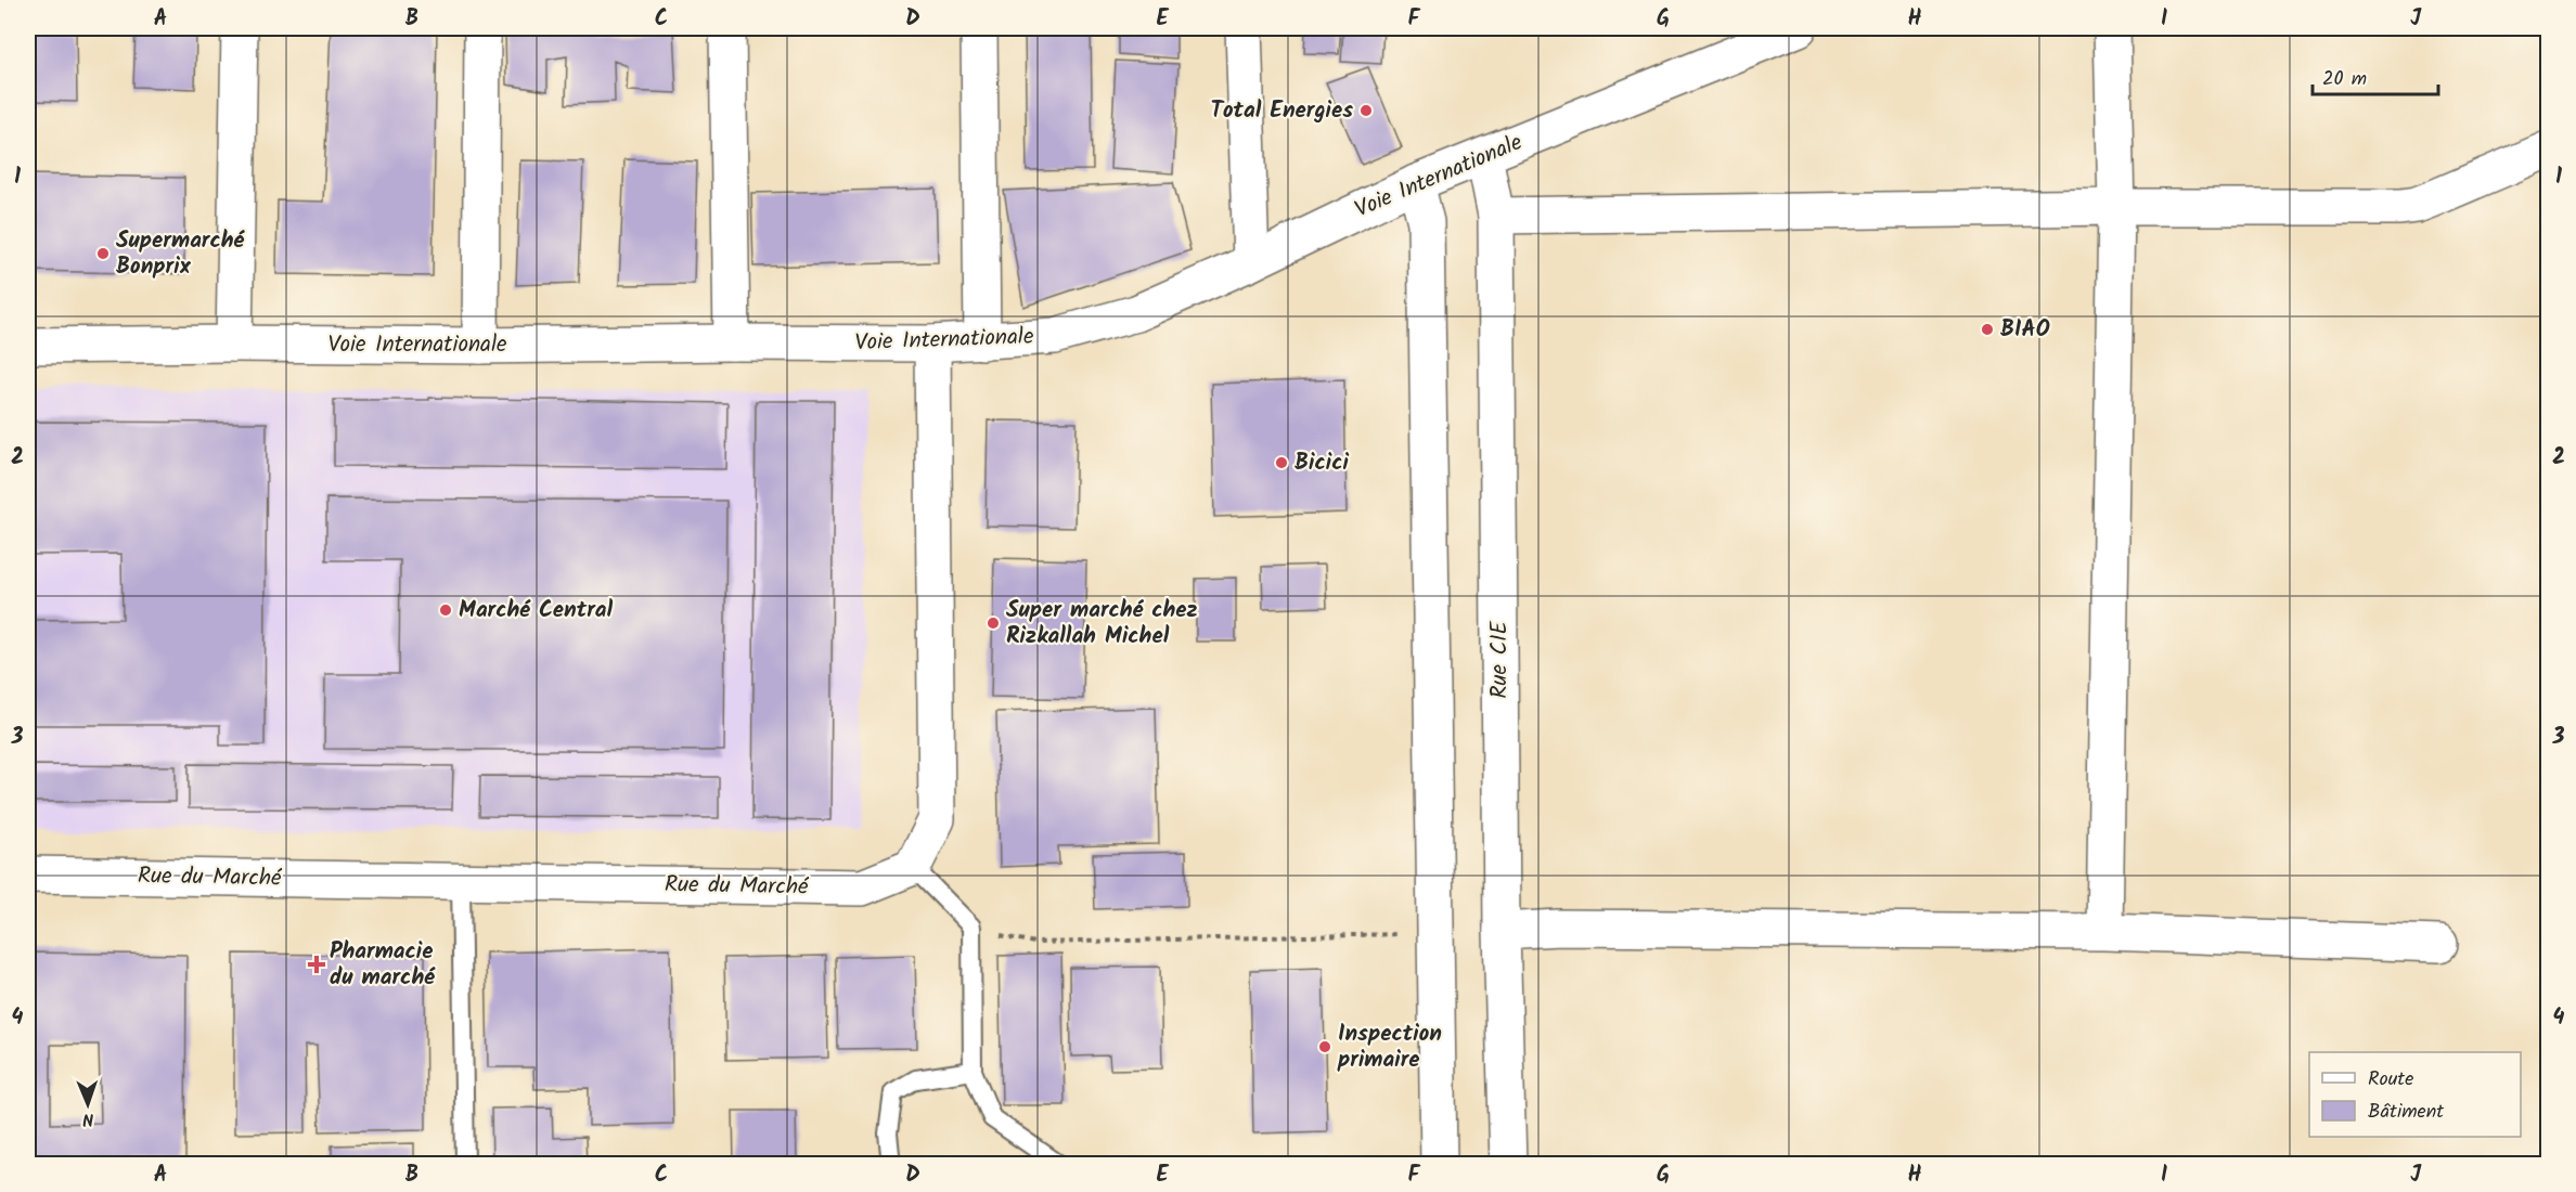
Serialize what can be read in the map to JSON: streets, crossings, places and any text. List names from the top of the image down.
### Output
{
  "streets": {
    "street": ["Voie Internationale", "Rue CIE", "Rue du Marché"]
  },
  "crossings": [
    ["Voie Internationale", "Rue CIE"]
  ],
  "places": {
    "other": [
      "Total Energies",
      "Supermarché Bonprix",
      "BIAO",
      "Bicici",
      "Marché Central",
      "Super marché chez Rizkallah Michel",
      "Inspection primaire"
    ],
    "health": ["Pharmacie du marché"]
  },
  "legend": ["Route", "Bâtiment"],
  "scale_bar": "20 m",
  "north": "bottom",
  "grid": {
    "columns": [
      "A",
      "B",
      "C",
      "D",
      "E",
      "F",
      "G",
      "H",
      "I",
      "J"
    ],
    "rows": [
      "1",
      "2",
      "3",
      "4"
    ]
  }
}
